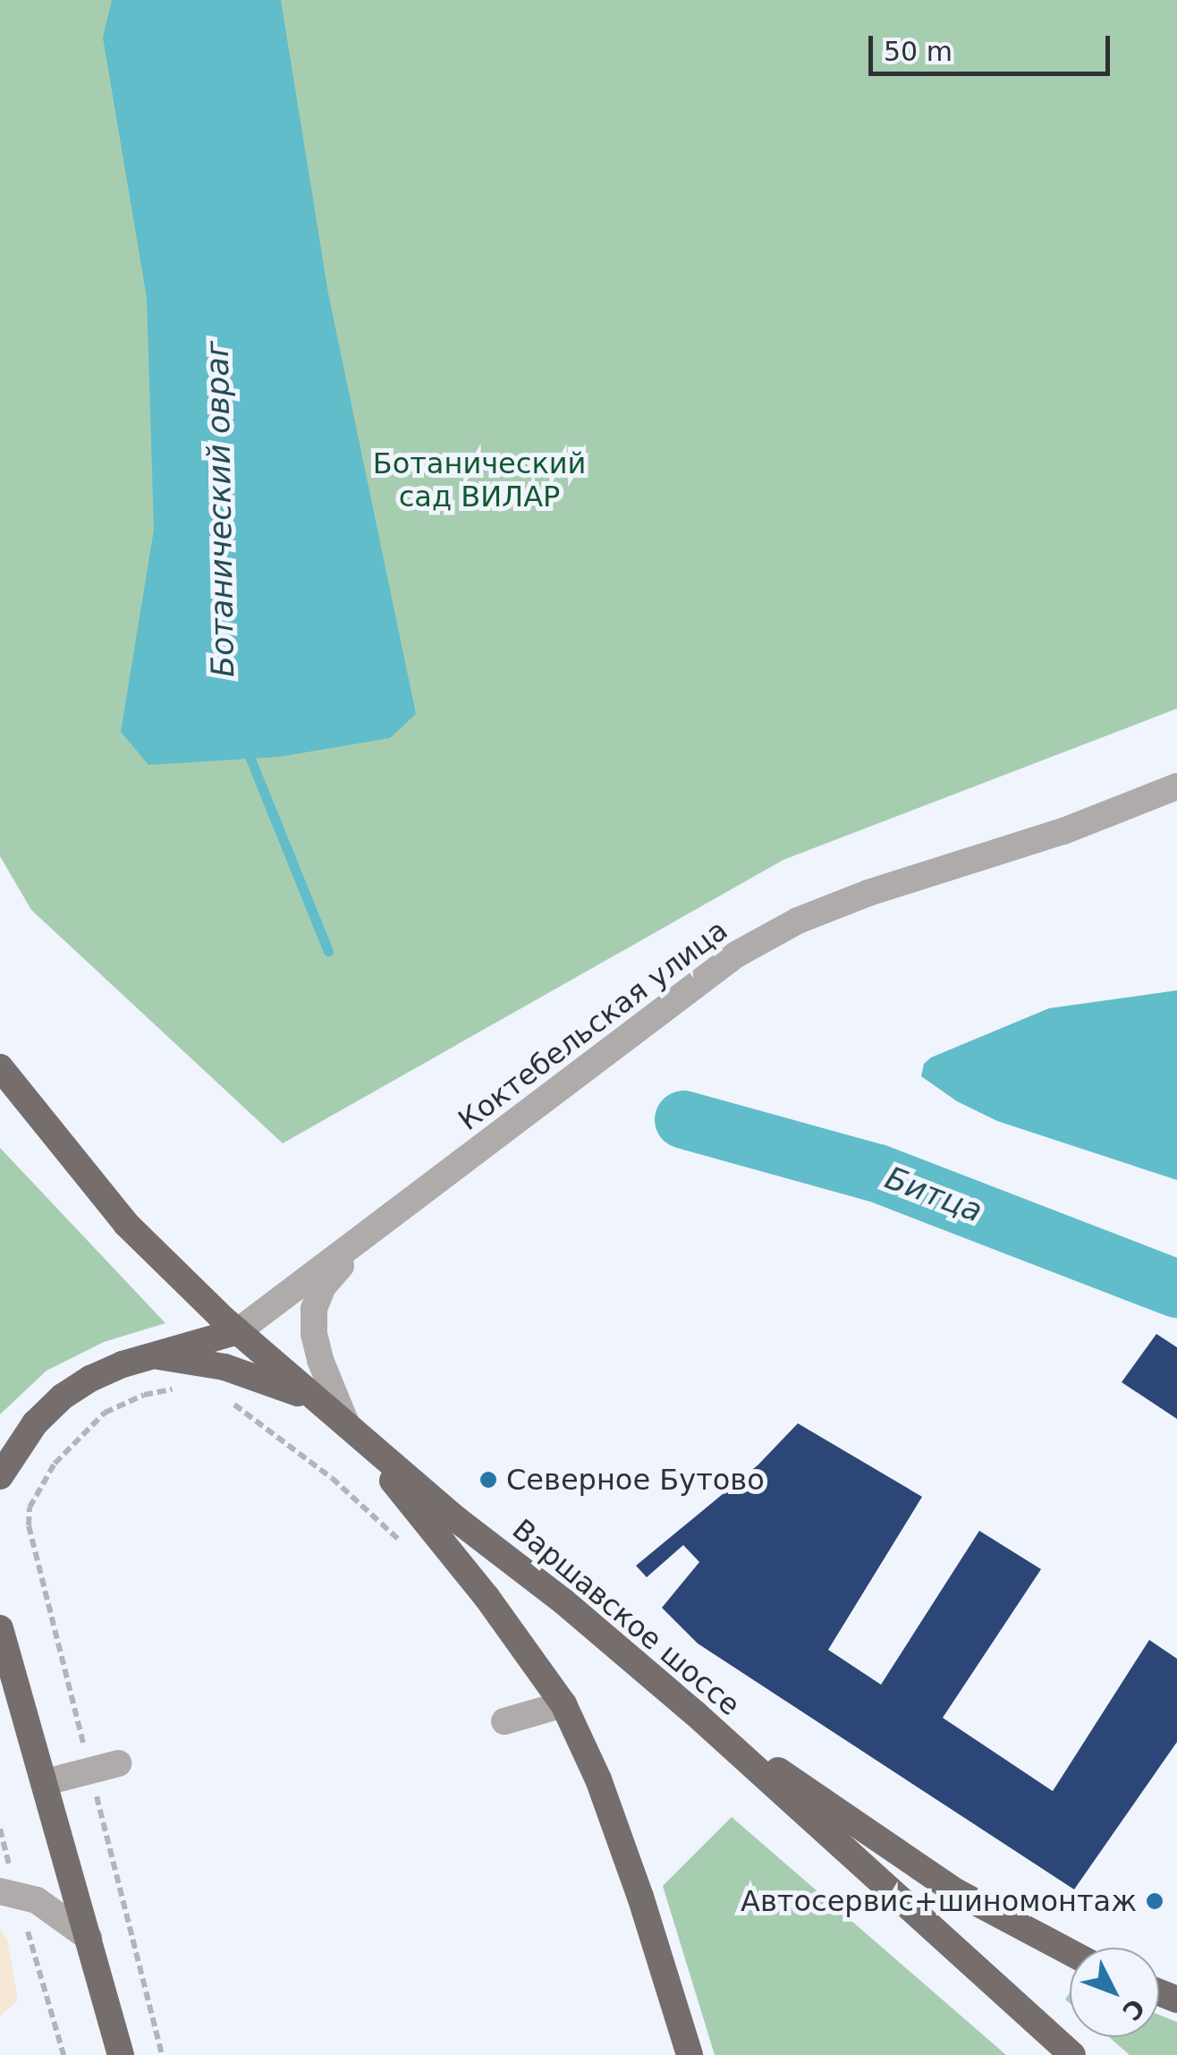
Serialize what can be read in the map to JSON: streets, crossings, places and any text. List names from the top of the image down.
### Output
{
  "streets": {
    "main road": ["Варшавское шоссе"],
    "street": ["Коктебельская улица"]
  },
  "crossings": [
    ["Коктебельская улица", "Варшавское шоссе"]
  ],
  "water": ["Ботанический овраг", "Битца"],
  "parks": ["Ботанический сад ВИЛАР"],
  "places": ["Северное Бутово", "Автосервис+шиномонтаж"],
  "scale_bar": "50 m",
  "north": "bottom right"
}
